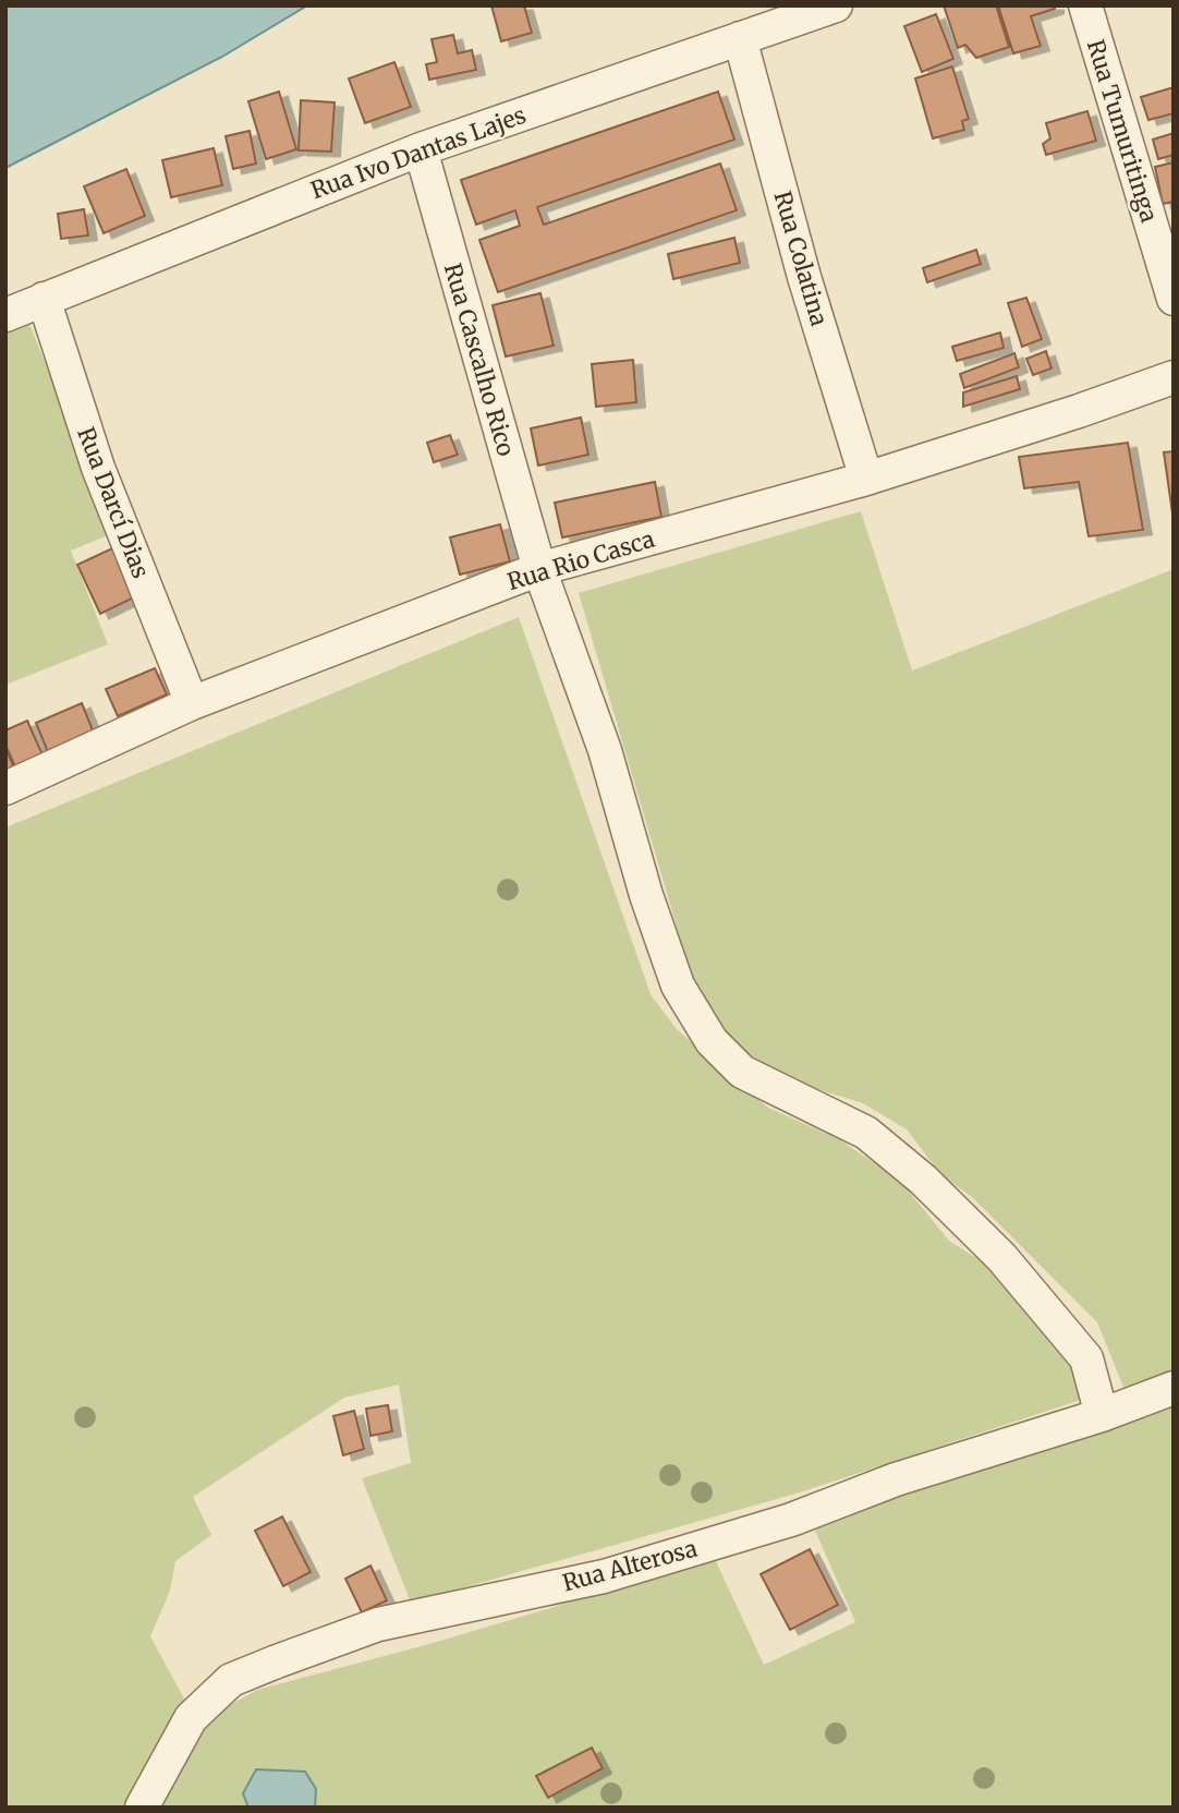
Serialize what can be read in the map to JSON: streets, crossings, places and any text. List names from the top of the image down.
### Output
{
  "streets": {
    "street": [
      "Rua Tumuritinga",
      "Rua Ivo Dantas Lajes",
      "Rua Colatina",
      "Rua Cascalho Rico",
      "Rua Darcí Dias",
      "Rua Rio Casca",
      "Rua Alterosa"
    ]
  },
  "crossings": [
    ["Rua Ivo Dantas Lajes", "Rua Colatina"],
    ["Rua Ivo Dantas Lajes", "Rua Cascalho Rico"],
    ["Rua Ivo Dantas Lajes", "Rua Darcí Dias"],
    ["Rua Colatina", "Rua Rio Casca"],
    ["Rua Cascalho Rico", "Rua Rio Casca"],
    ["Rua Cascalho Rico", "Rua Alterosa"],
    ["Rua Darcí Dias", "Rua Rio Casca"]
  ]
}
